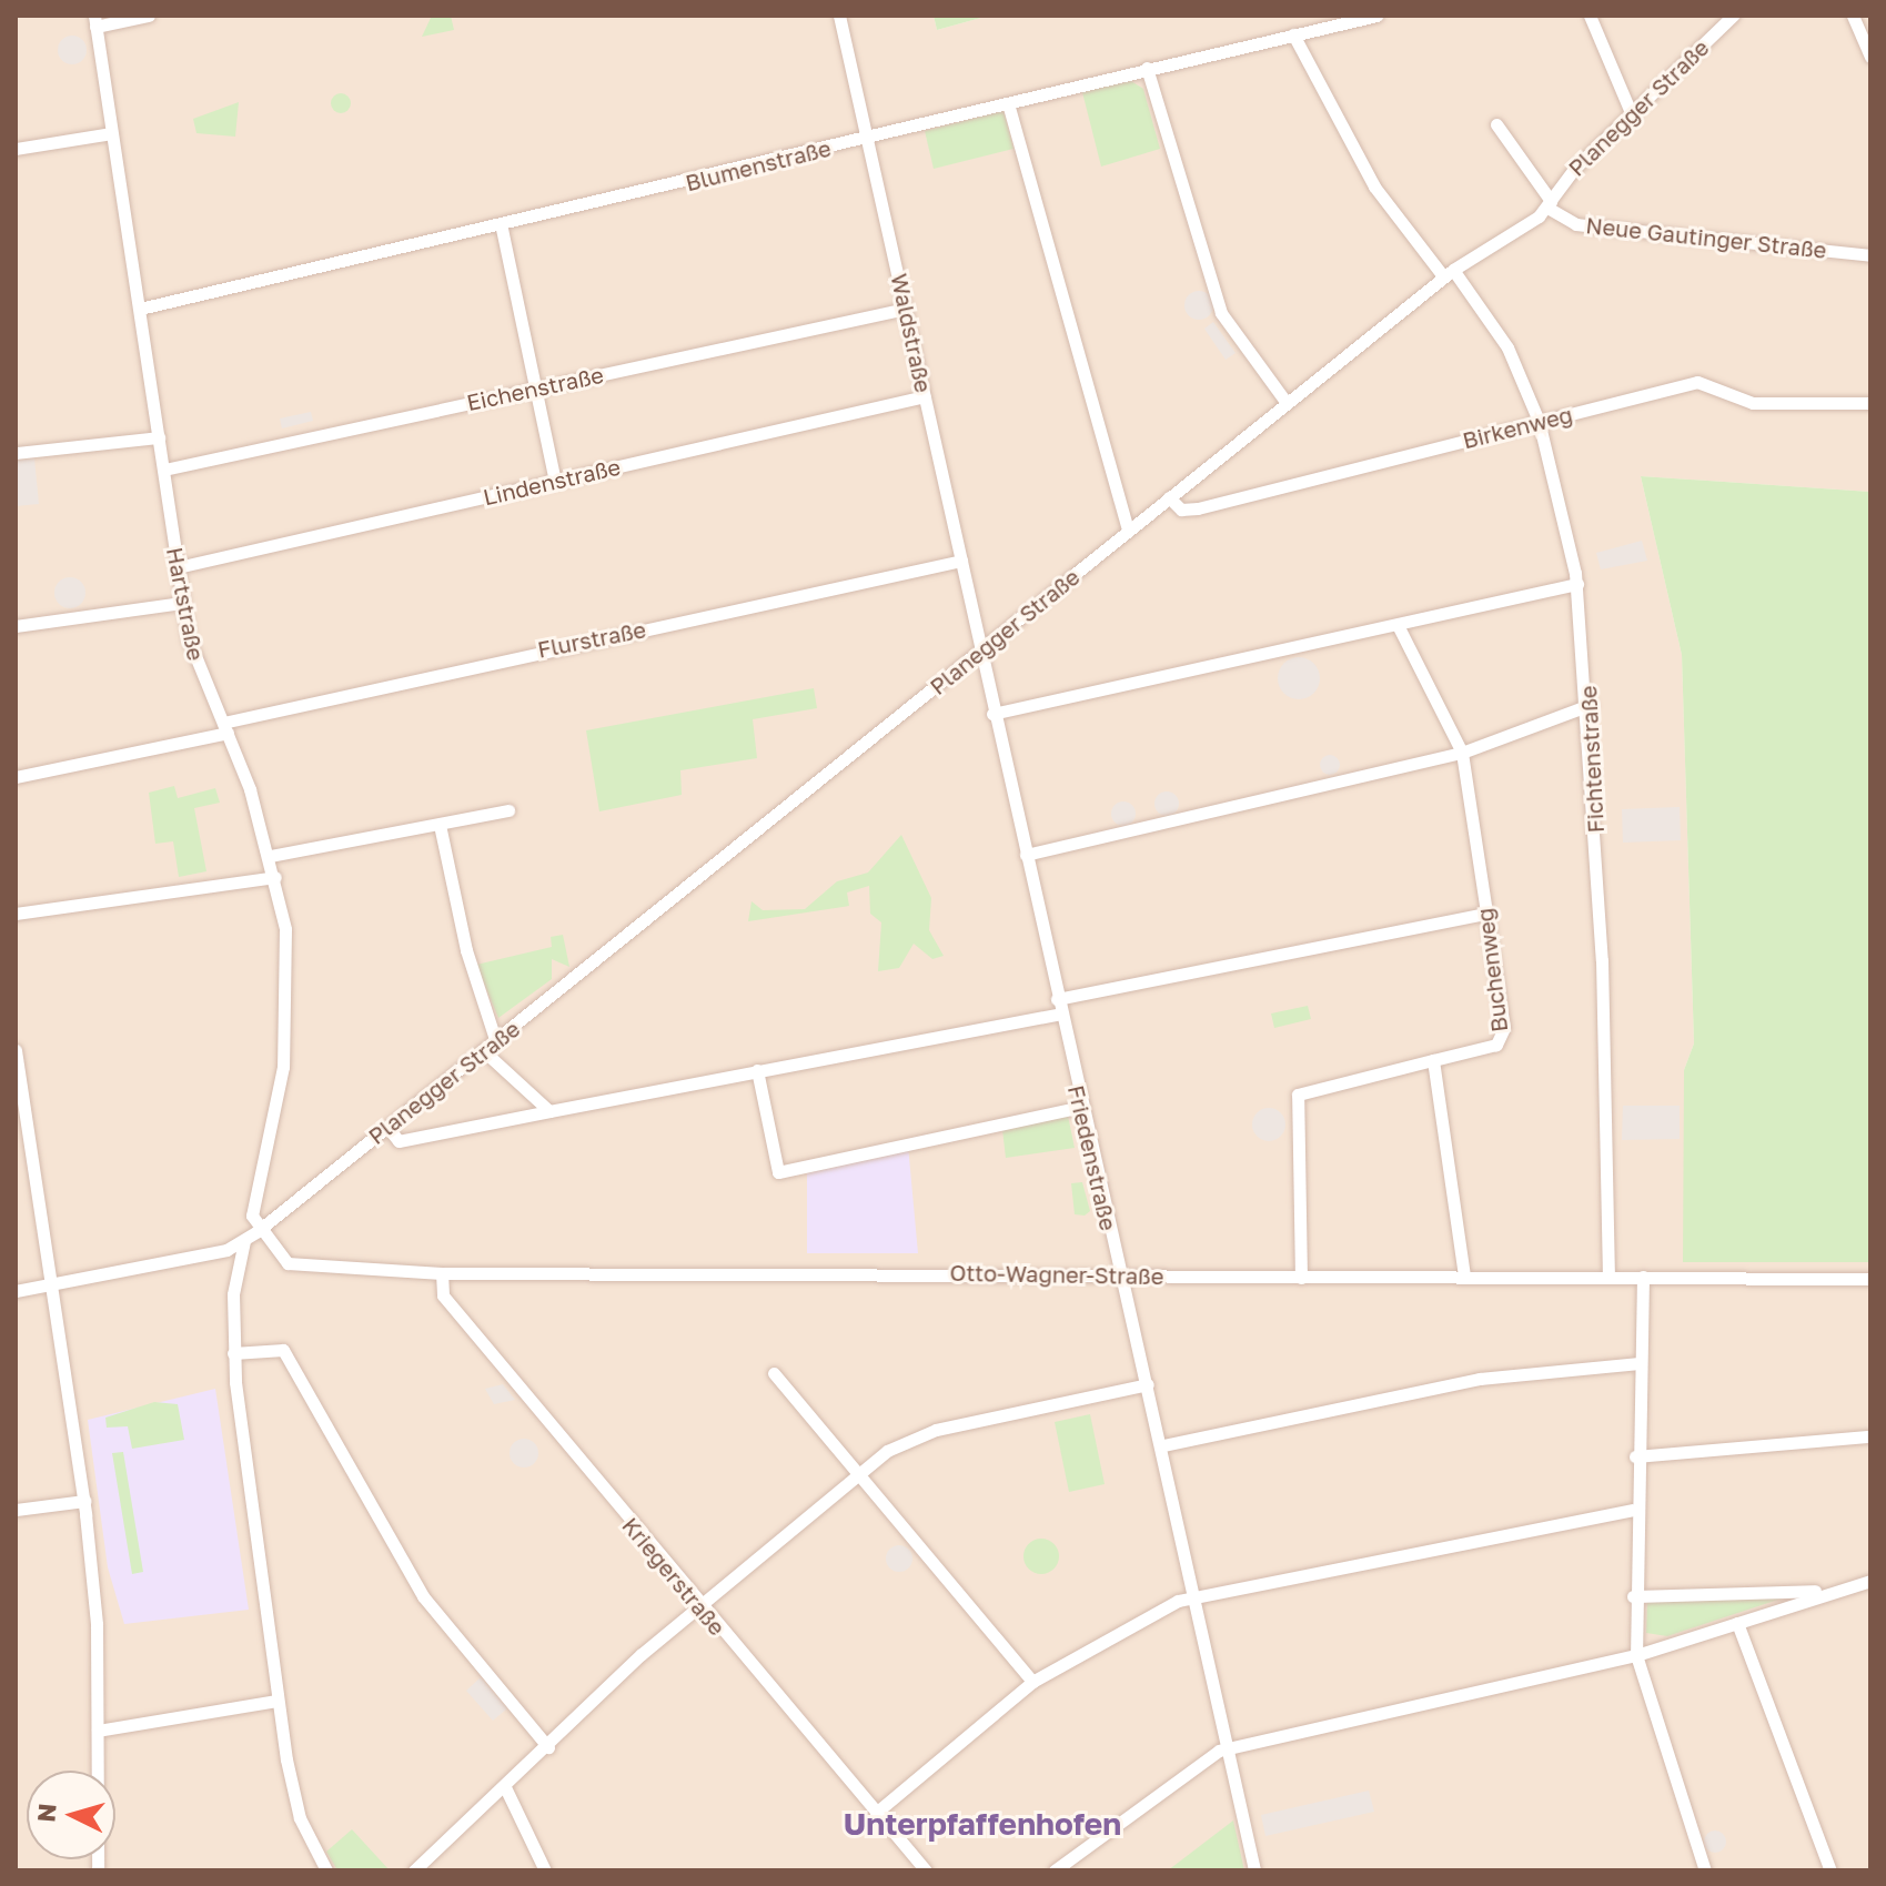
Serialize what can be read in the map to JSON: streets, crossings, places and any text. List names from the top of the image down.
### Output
{
  "streets": {
    "street": [
      "Planegger Straße",
      "Blumenstraße",
      "Neue Gautinger Straße",
      "Waldstraße",
      "Eichenstraße",
      "Birkenweg",
      "Lindenstraße",
      "Hartstraße",
      "Flurstraße",
      "Fichtenstraße",
      "Buchenweg",
      "Friedenstraße",
      "Otto-Wagner-Straße",
      "Kriegerstraße"
    ]
  },
  "crossings": [
    ["Planegger Straße", "Neue Gautinger Straße"],
    ["Planegger Straße", "Waldstraße"],
    ["Planegger Straße", "Birkenweg"],
    ["Planegger Straße", "Hartstraße"],
    ["Planegger Straße", "Fichtenstraße"],
    ["Planegger Straße", "Friedenstraße"],
    ["Planegger Straße", "Otto-Wagner-Straße"],
    ["Blumenstraße", "Waldstraße"],
    ["Blumenstraße", "Hartstraße"],
    ["Blumenstraße", "Fichtenstraße"],
    ["Waldstraße", "Eichenstraße"],
    ["Waldstraße", "Lindenstraße"],
    ["Waldstraße", "Flurstraße"],
    ["Waldstraße", "Friedenstraße"],
    ["Eichenstraße", "Hartstraße"],
    ["Birkenweg", "Fichtenstraße"],
    ["Lindenstraße", "Hartstraße"],
    ["Hartstraße", "Flurstraße"],
    ["Hartstraße", "Otto-Wagner-Straße"],
    ["Fichtenstraße", "Otto-Wagner-Straße"],
    ["Friedenstraße", "Otto-Wagner-Straße"],
    ["Otto-Wagner-Straße", "Kriegerstraße"]
  ],
  "districts": ["Unterpfaffenhofen"],
  "north": "left"
}
